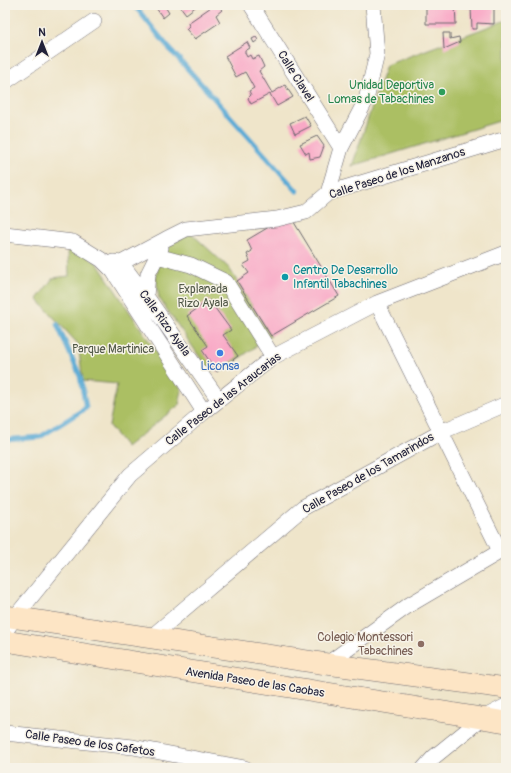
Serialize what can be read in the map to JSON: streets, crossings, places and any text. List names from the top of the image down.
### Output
{
  "streets": {
    "main road": ["Avenida Paseo de las Caobas"],
    "street": [
      "Calle Clavel",
      "Calle Paseo de los Manzanos",
      "Calle Rizo Ayala",
      "Calle Paseo de las Araucarias",
      "Calle Paseo de los Tamarindos",
      "Calle Paseo de los Cafetos"
    ]
  },
  "crossings": [
    ["Calle Paseo de los Manzanos", "Calle Rizo Ayala"],
    ["Calle Rizo Ayala", "Calle Paseo de las Araucarias"]
  ],
  "parks": ["Explanada Rizo Ayala", "Parque Martinica"],
  "places": [
    "Unidad Deportiva Lomas de Tabachines",
    "Centro De Desarrollo Infantil Tabachines",
    "Liconsa",
    "Colegio Montessori Tabachines"
  ],
  "north": "top"
}
